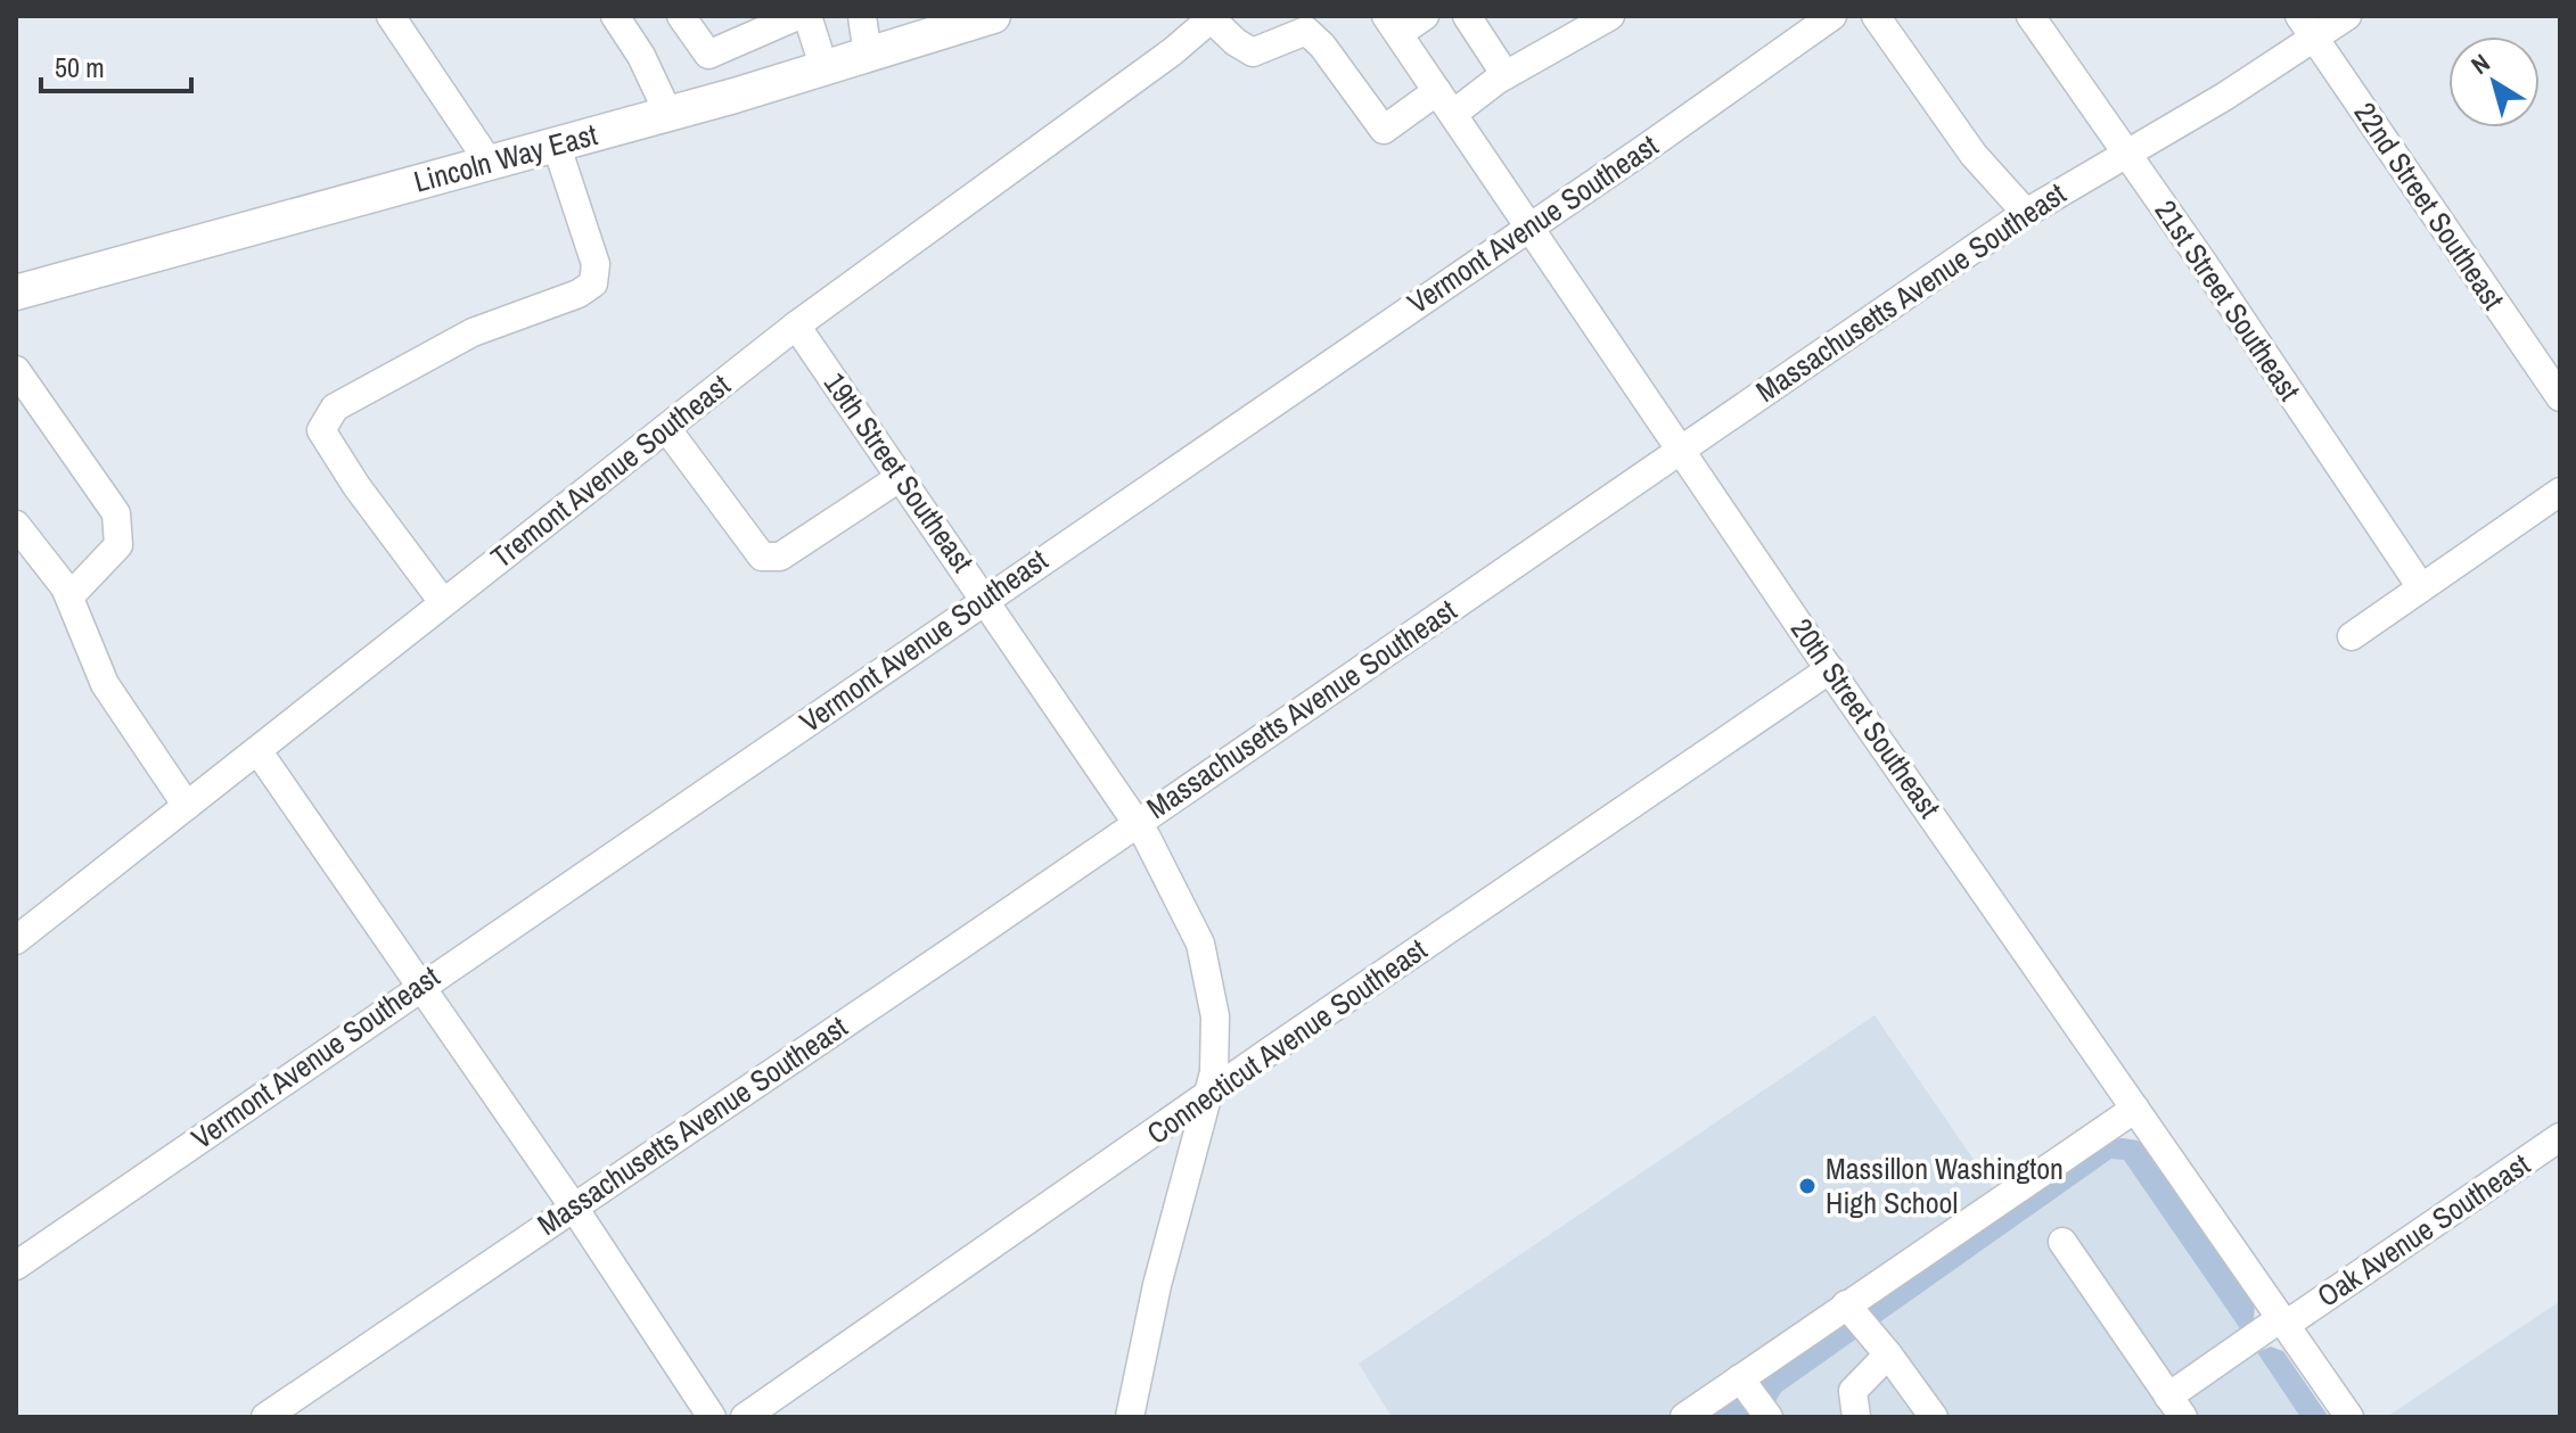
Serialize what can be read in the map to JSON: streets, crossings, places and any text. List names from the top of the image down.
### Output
{
  "streets": {
    "main road": ["Lincoln Way East"],
    "street": [
      "22nd Street Southeast",
      "Vermont Avenue Southeast",
      "Massachusetts Avenue Southeast",
      "21st Street Southeast",
      "Tremont Avenue Southeast",
      "19th Street Southeast",
      "20th Street Southeast",
      "Connecticut Avenue Southeast",
      "Oak Avenue Southeast"
    ]
  },
  "crossings": [
    ["22nd Street Southeast", "Massachusetts Avenue Southeast"],
    ["Vermont Avenue Southeast", "19th Street Southeast"],
    ["Vermont Avenue Southeast", "20th Street Southeast"],
    ["Massachusetts Avenue Southeast", "21st Street Southeast"],
    ["Massachusetts Avenue Southeast", "19th Street Southeast"],
    ["Massachusetts Avenue Southeast", "20th Street Southeast"],
    ["Tremont Avenue Southeast", "19th Street Southeast"],
    ["19th Street Southeast", "Connecticut Avenue Southeast"],
    ["20th Street Southeast", "Connecticut Avenue Southeast"],
    ["20th Street Southeast", "Oak Avenue Southeast"]
  ],
  "places": ["Massillon Washington High School"],
  "scale_bar": "50 m",
  "north": "top left"
}
